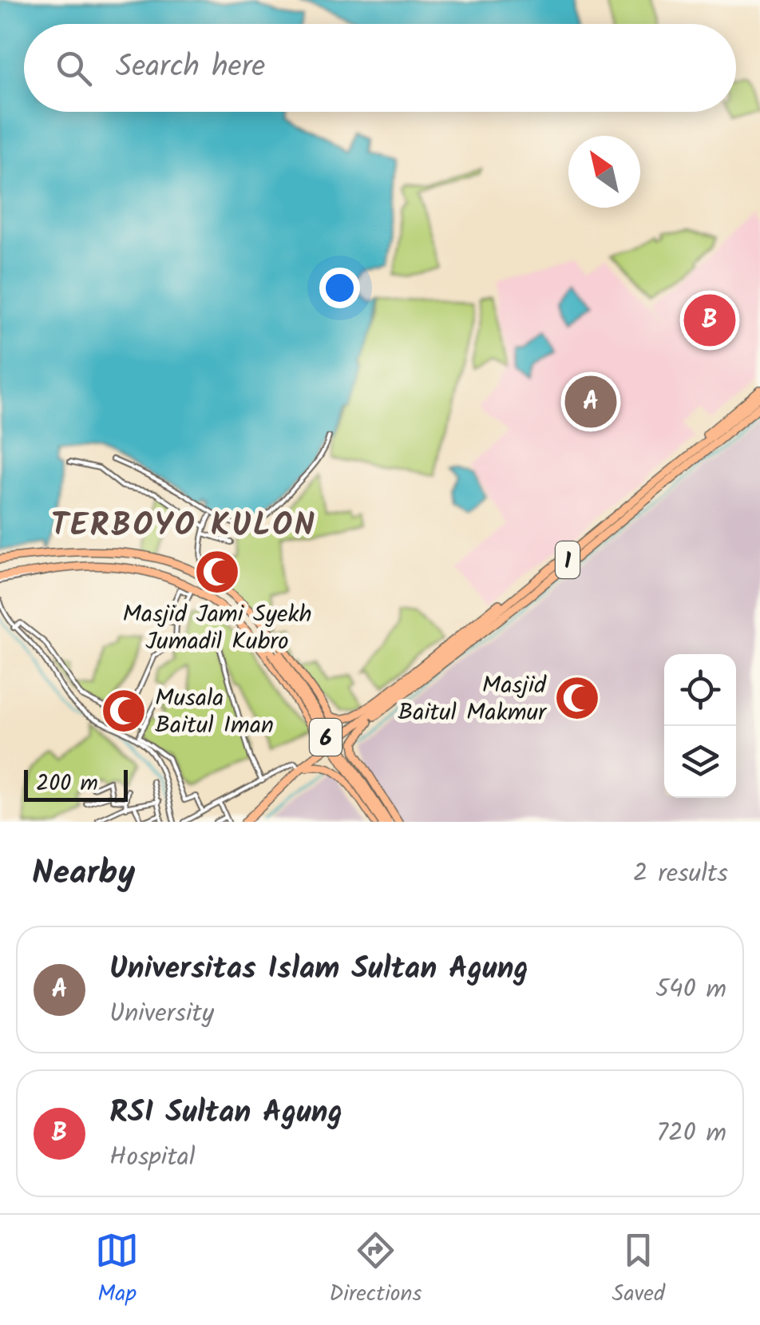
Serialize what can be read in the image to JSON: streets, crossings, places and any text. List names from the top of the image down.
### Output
{
  "streets": {
    "highway": ["1", "6"]
  },
  "districts": ["TERBOYO KULON"],
  "places": {
    "mosque": ["Masjid Jami Syekh Jumadil Kubro", "Masjid Baitul Makmur", "Musala Baitul Iman"]
  },
  "scale_bar": "200 m",
  "north": "top left",
  "page": {
    "search": "Search here",
    "pins": ["B", "A"],
    "scale": "200 m",
    "heading": ["Nearby", "2 results"],
    "list": [
      {
        "mark": "A",
        "name": "Universitas Islam Sultan Agung",
        "note": "University",
        "value": "540 m"
      },
      {
        "mark": "B",
        "name": "RSI Sultan Agung",
        "note": "Hospital",
        "value": "720 m"
      }
    ],
    "nav": ["Map", "Directions", "Saved"]
  }
}
